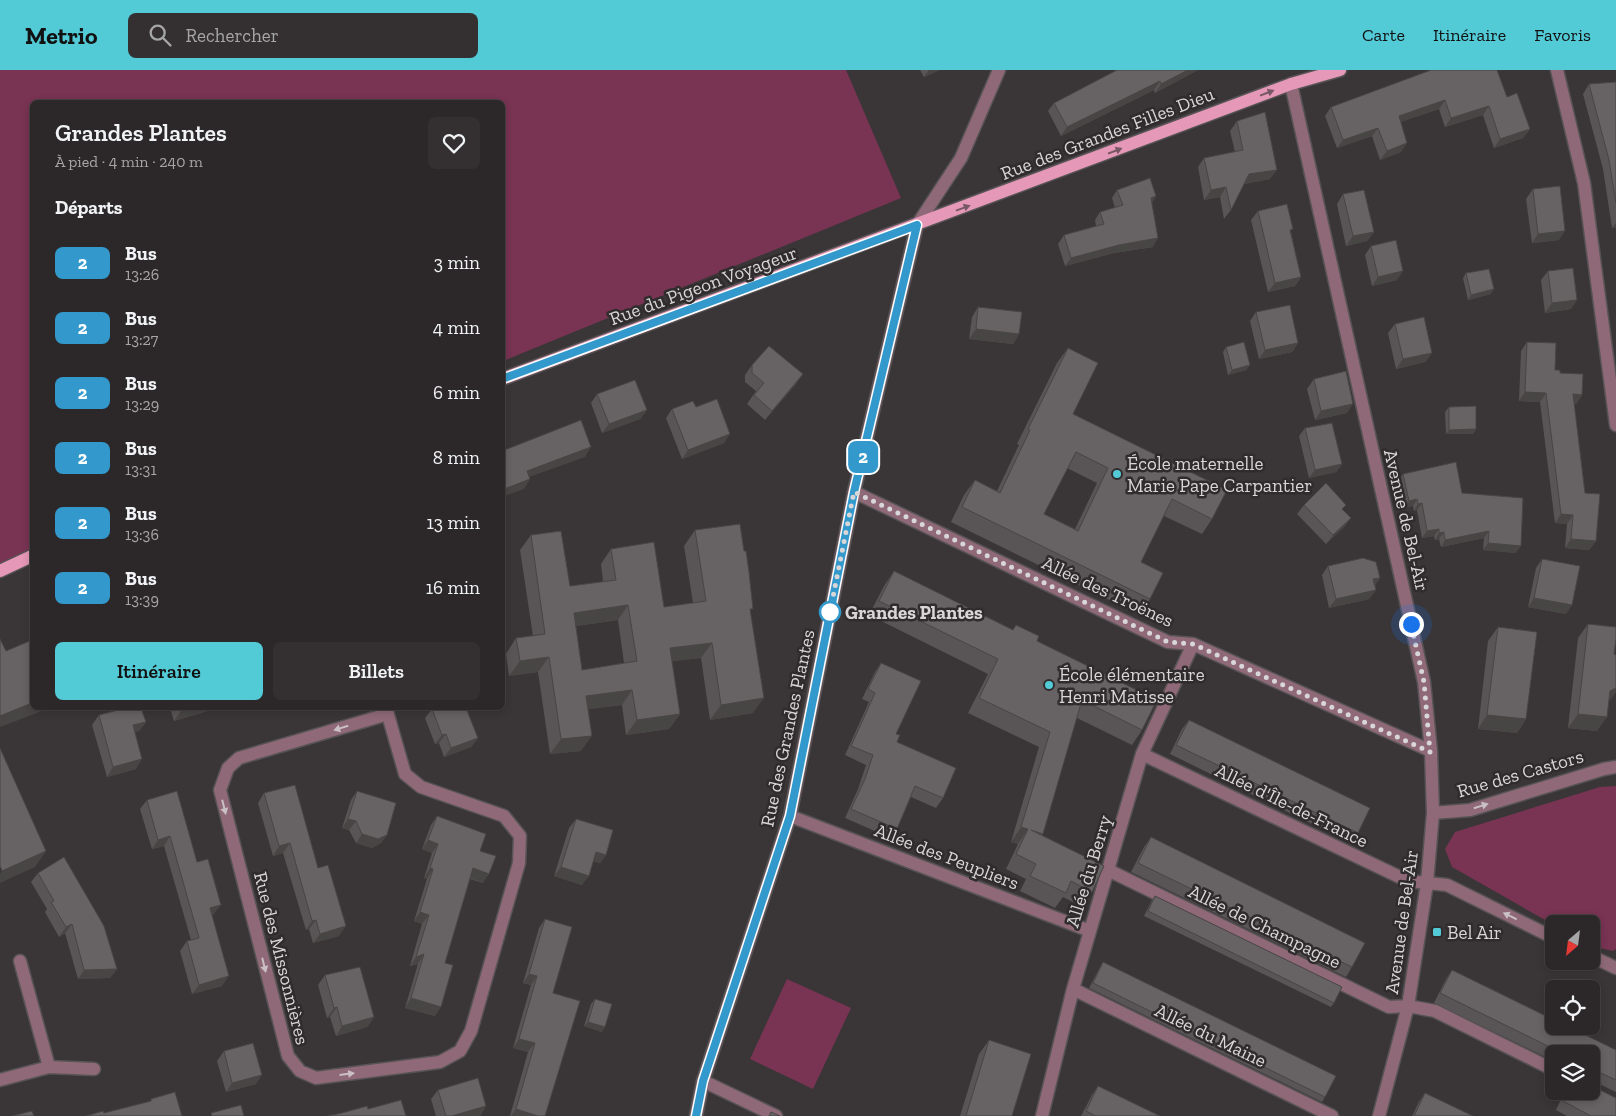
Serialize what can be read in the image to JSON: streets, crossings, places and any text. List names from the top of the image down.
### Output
{
  "streets": {
    "main road": ["Rue des Grandes Filles Dieu", "Rue du Pigeon Voyageur"],
    "street": [
      "Avenue de Bel-Air",
      "Allée des Troënes",
      "Rue des Grandes Plantes",
      "Rue des Castors",
      "Allée d'Île-de-France",
      "Allée des Peupliers",
      "Allée du Berry",
      "Allée de Champagne",
      "Rue des Missonnières",
      "Allée du Maine"
    ]
  },
  "crossings": [
    ["Rue des Grandes Filles Dieu", "Rue du Pigeon Voyageur"],
    ["Rue des Grandes Filles Dieu", "Avenue de Bel-Air"],
    ["Rue des Grandes Filles Dieu", "Rue des Grandes Plantes"],
    ["Rue du Pigeon Voyageur", "Rue des Grandes Plantes"],
    ["Avenue de Bel-Air", "Allée des Troënes"],
    ["Avenue de Bel-Air", "Rue des Castors"],
    ["Avenue de Bel-Air", "Allée d'Île-de-France"],
    ["Avenue de Bel-Air", "Allée de Champagne"],
    ["Allée des Troënes", "Rue des Grandes Plantes"],
    ["Allée des Troënes", "Allée du Berry"],
    ["Rue des Grandes Plantes", "Allée des Peupliers"],
    ["Allée d'Île-de-France", "Allée du Berry"],
    ["Allée des Peupliers", "Allée du Berry"],
    ["Allée du Berry", "Allée de Champagne"],
    ["Allée du Berry", "Allée du Maine"]
  ],
  "one_way": ["Rue des Grandes Filles Dieu", "Rue des Castors"],
  "places": {
    "other": ["École maternelle Marie Pape Carpantier", "Grandes Plantes", "École élémentaire Henri Matisse"],
    "transit": ["Bel Air"]
  },
  "lines": ["bus line 2"],
  "north": "bottom left",
  "page": {
    "header": "Metrio",
    "search": "Rechercher",
    "nav": ["Carte", "Itinéraire", "Favoris"],
    "on_map": "2",
    "heading": [
      ["Grandes Plantes", "À pied · 4 min · 240 m"],
      "Départs"
    ],
    "list": [
      {
        "mark": "2",
        "name": "Bus",
        "note": "13:26",
        "value": "3 min"
      },
      {
        "mark": "2",
        "name": "Bus",
        "note": "13:27",
        "value": "4 min"
      },
      {
        "mark": "2",
        "name": "Bus",
        "note": "13:29",
        "value": "6 min"
      },
      {
        "mark": "2",
        "name": "Bus",
        "note": "13:31",
        "value": "8 min"
      },
      {
        "mark": "2",
        "name": "Bus",
        "note": "13:36",
        "value": "13 min"
      },
      {
        "mark": "2",
        "name": "Bus",
        "note": "13:39",
        "value": "16 min"
      }
    ],
    "buttons": ["Itinéraire", "Billets"]
  }
}
